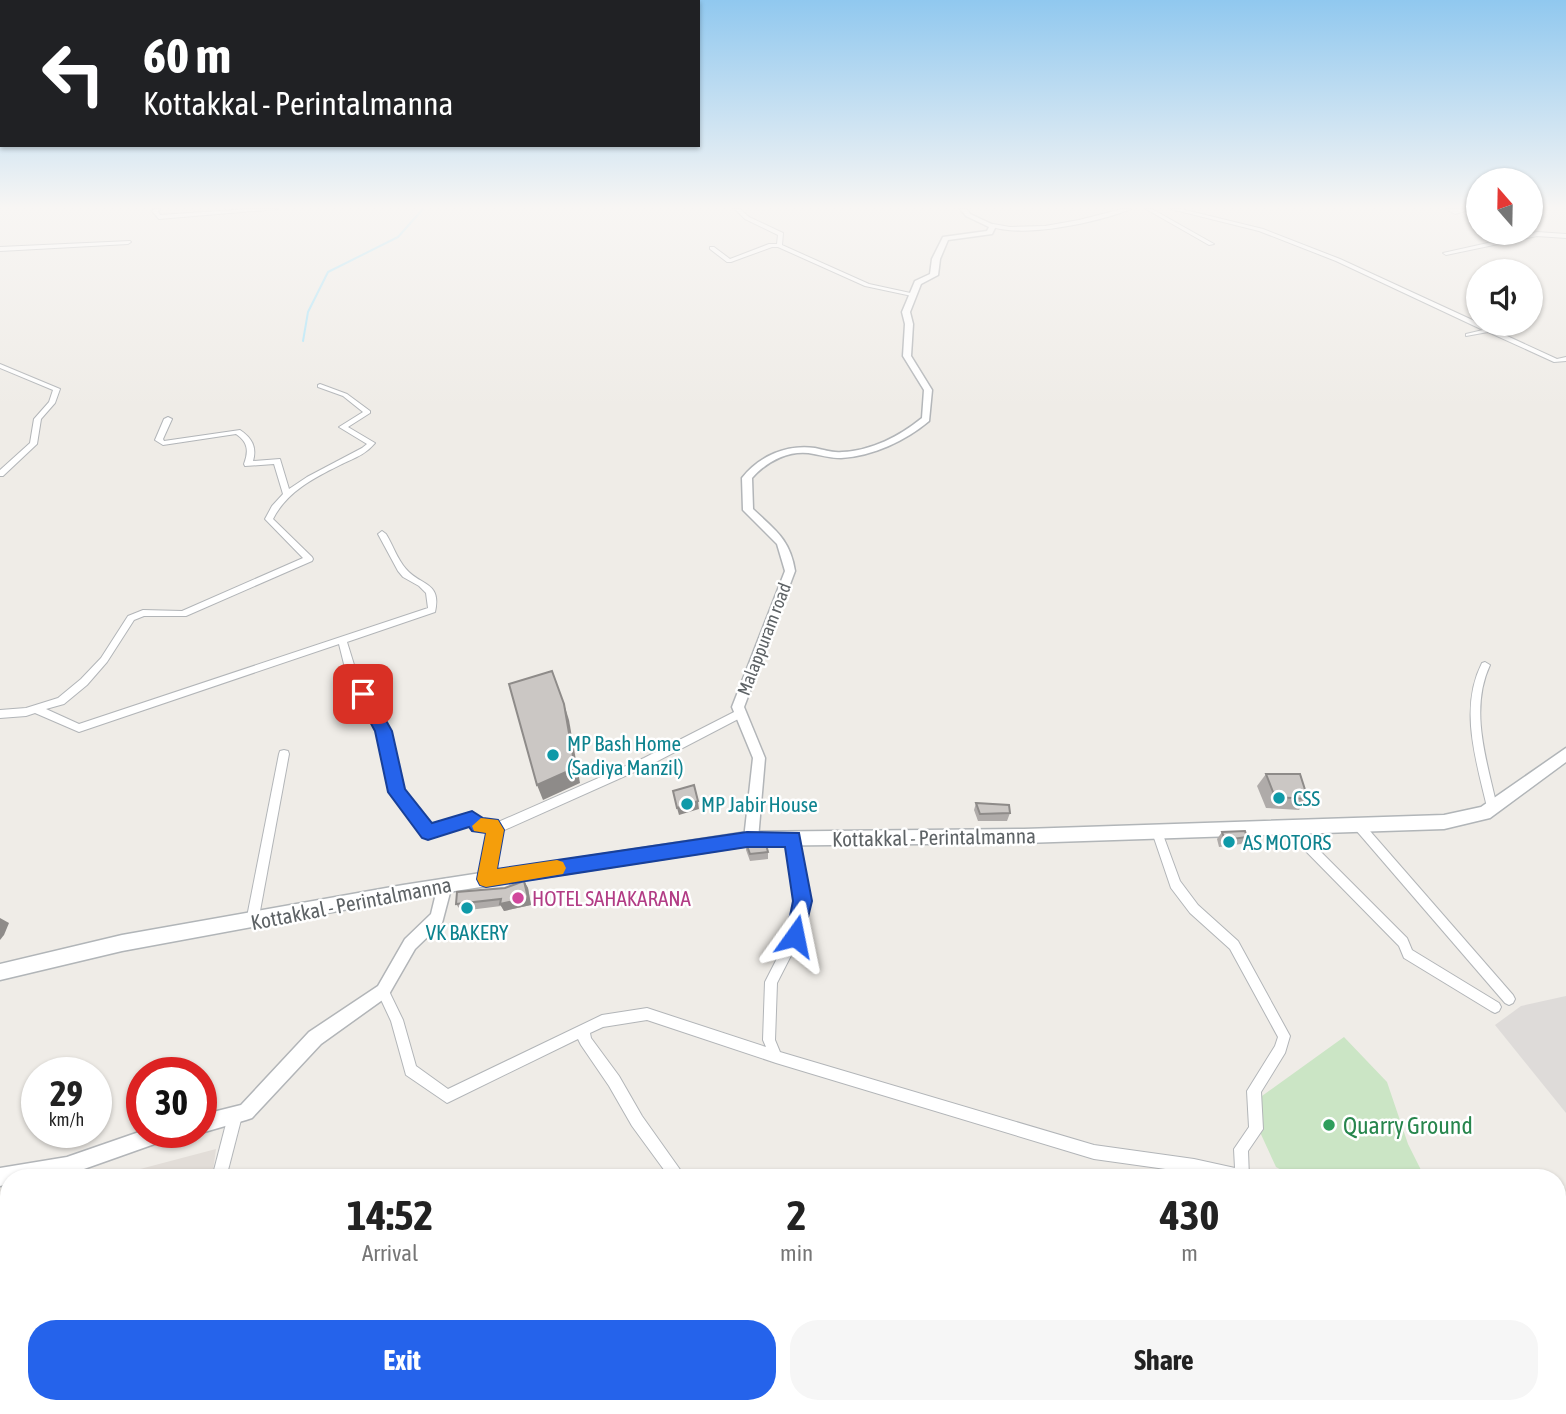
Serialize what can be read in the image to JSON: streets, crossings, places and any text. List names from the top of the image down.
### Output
{
  "streets": {
    "main road": ["Kottakkal - Perintalmanna"],
    "street": ["Malappuram road"]
  },
  "crossings": [
    ["Malappuram road", "Kottakkal - Perintalmanna"]
  ],
  "places": [
    "MP Bash Home (Sadiya Manzil)",
    "CSS",
    "MP Jabir House",
    "AS MOTORS",
    "HOTEL SAHAKARANA",
    "VK BAKERY",
    "Quarry Ground"
  ],
  "north": "top",
  "page": {
    "turn": ["60 m", "Kottakkal - Perintalmanna"],
    "speed": "29 km/h",
    "limit": "30",
    "eta": [
      "14:52",
      "Arrival",
      "2",
      "min",
      "430",
      "m"
    ],
    "buttons": ["Exit", "Share"]
  }
}
